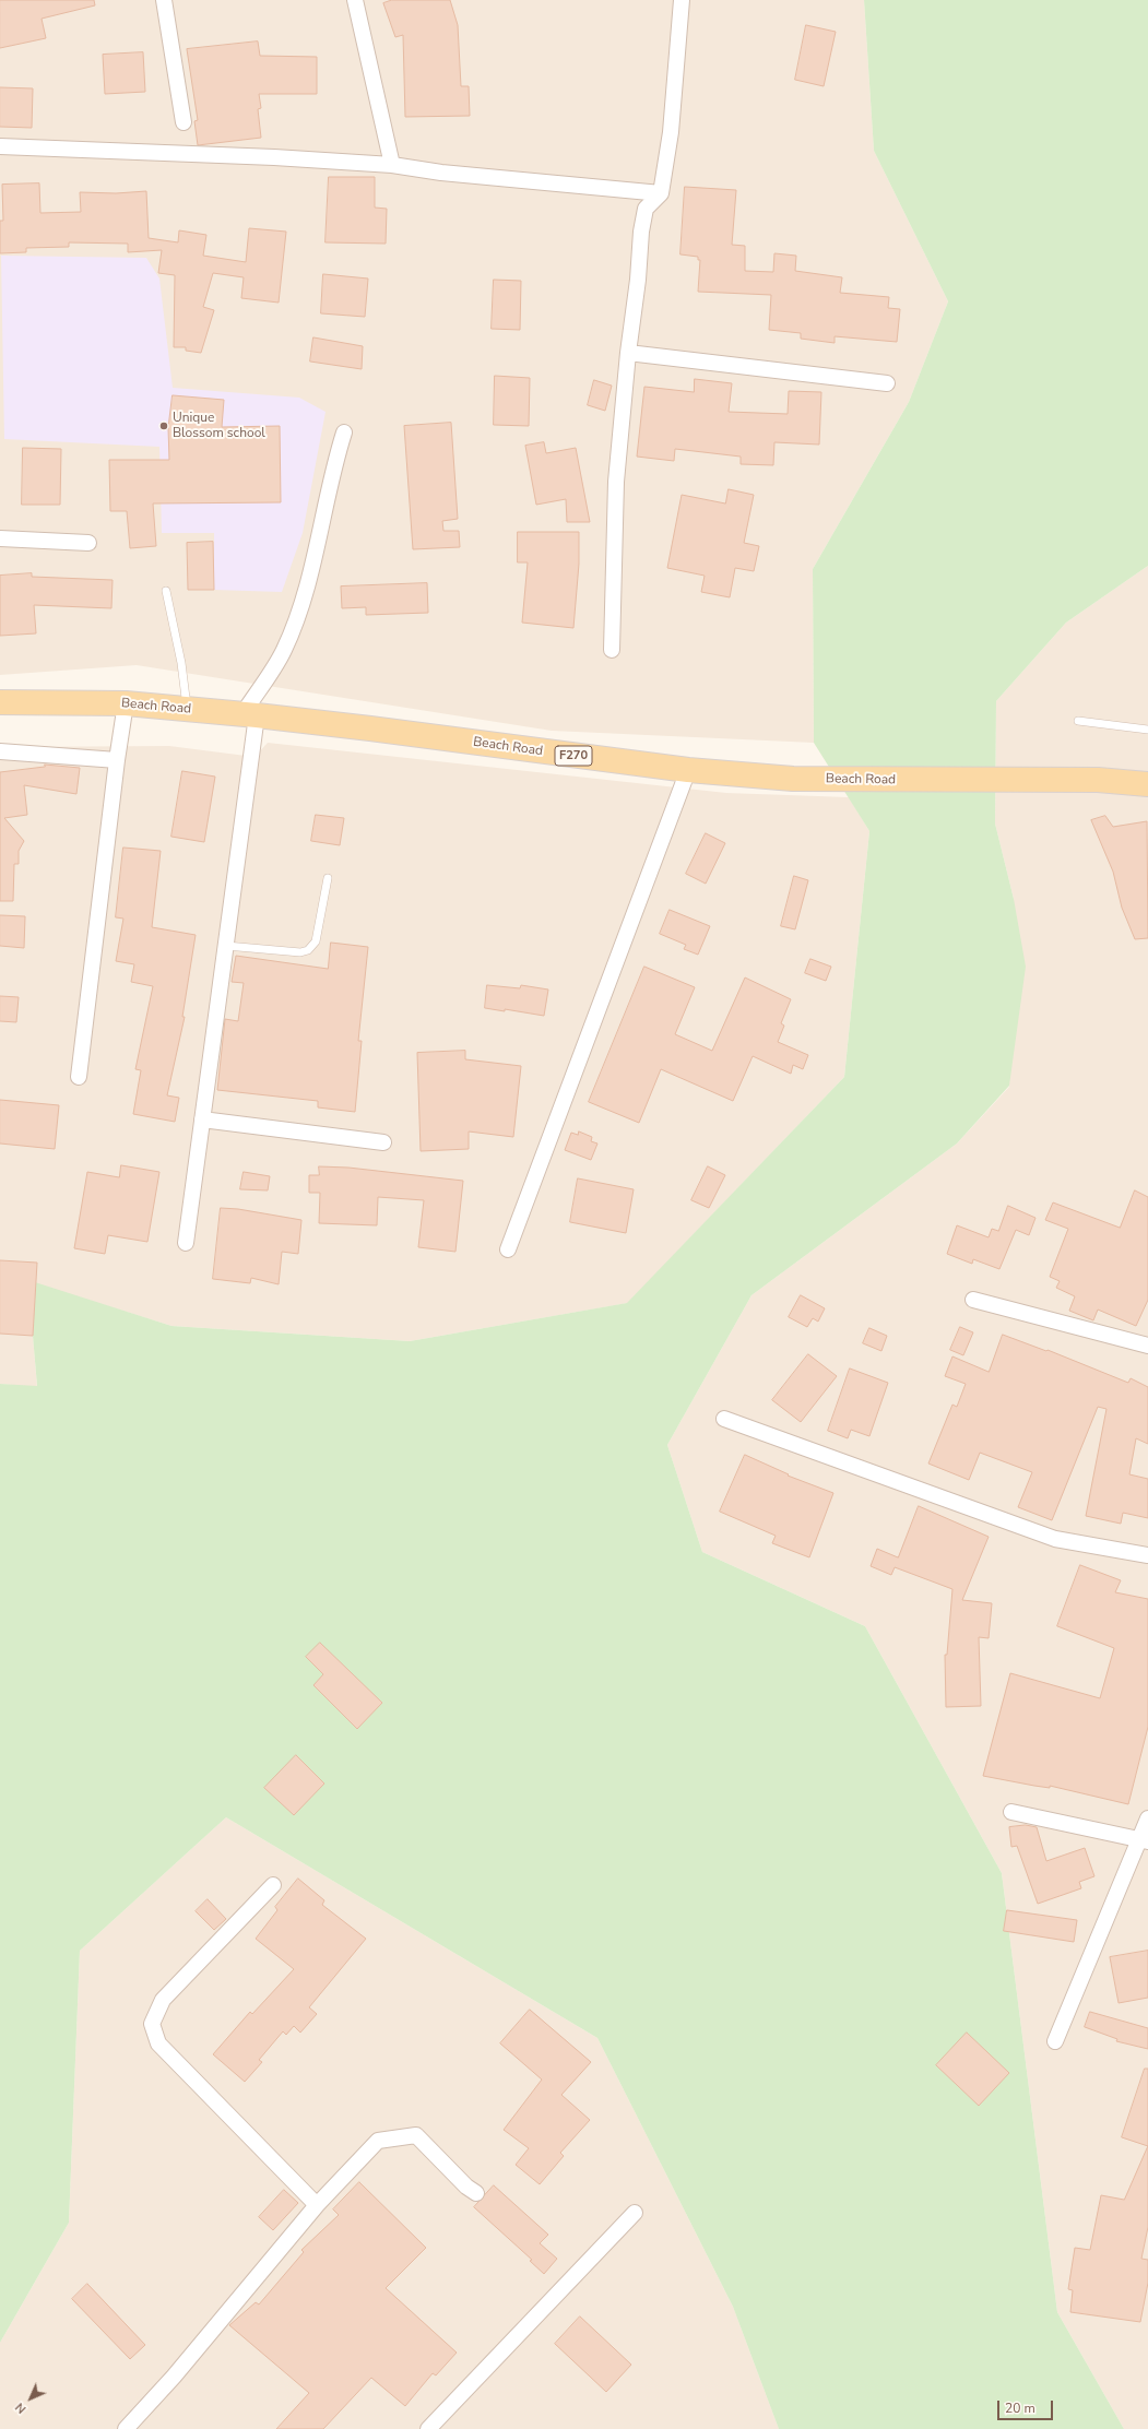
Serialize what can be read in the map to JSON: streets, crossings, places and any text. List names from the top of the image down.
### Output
{
  "streets": {
    "main road": ["Beach Road", "F270"]
  },
  "places": ["Unique Blossom school"],
  "scale_bar": "20 m",
  "north": "bottom left"
}
